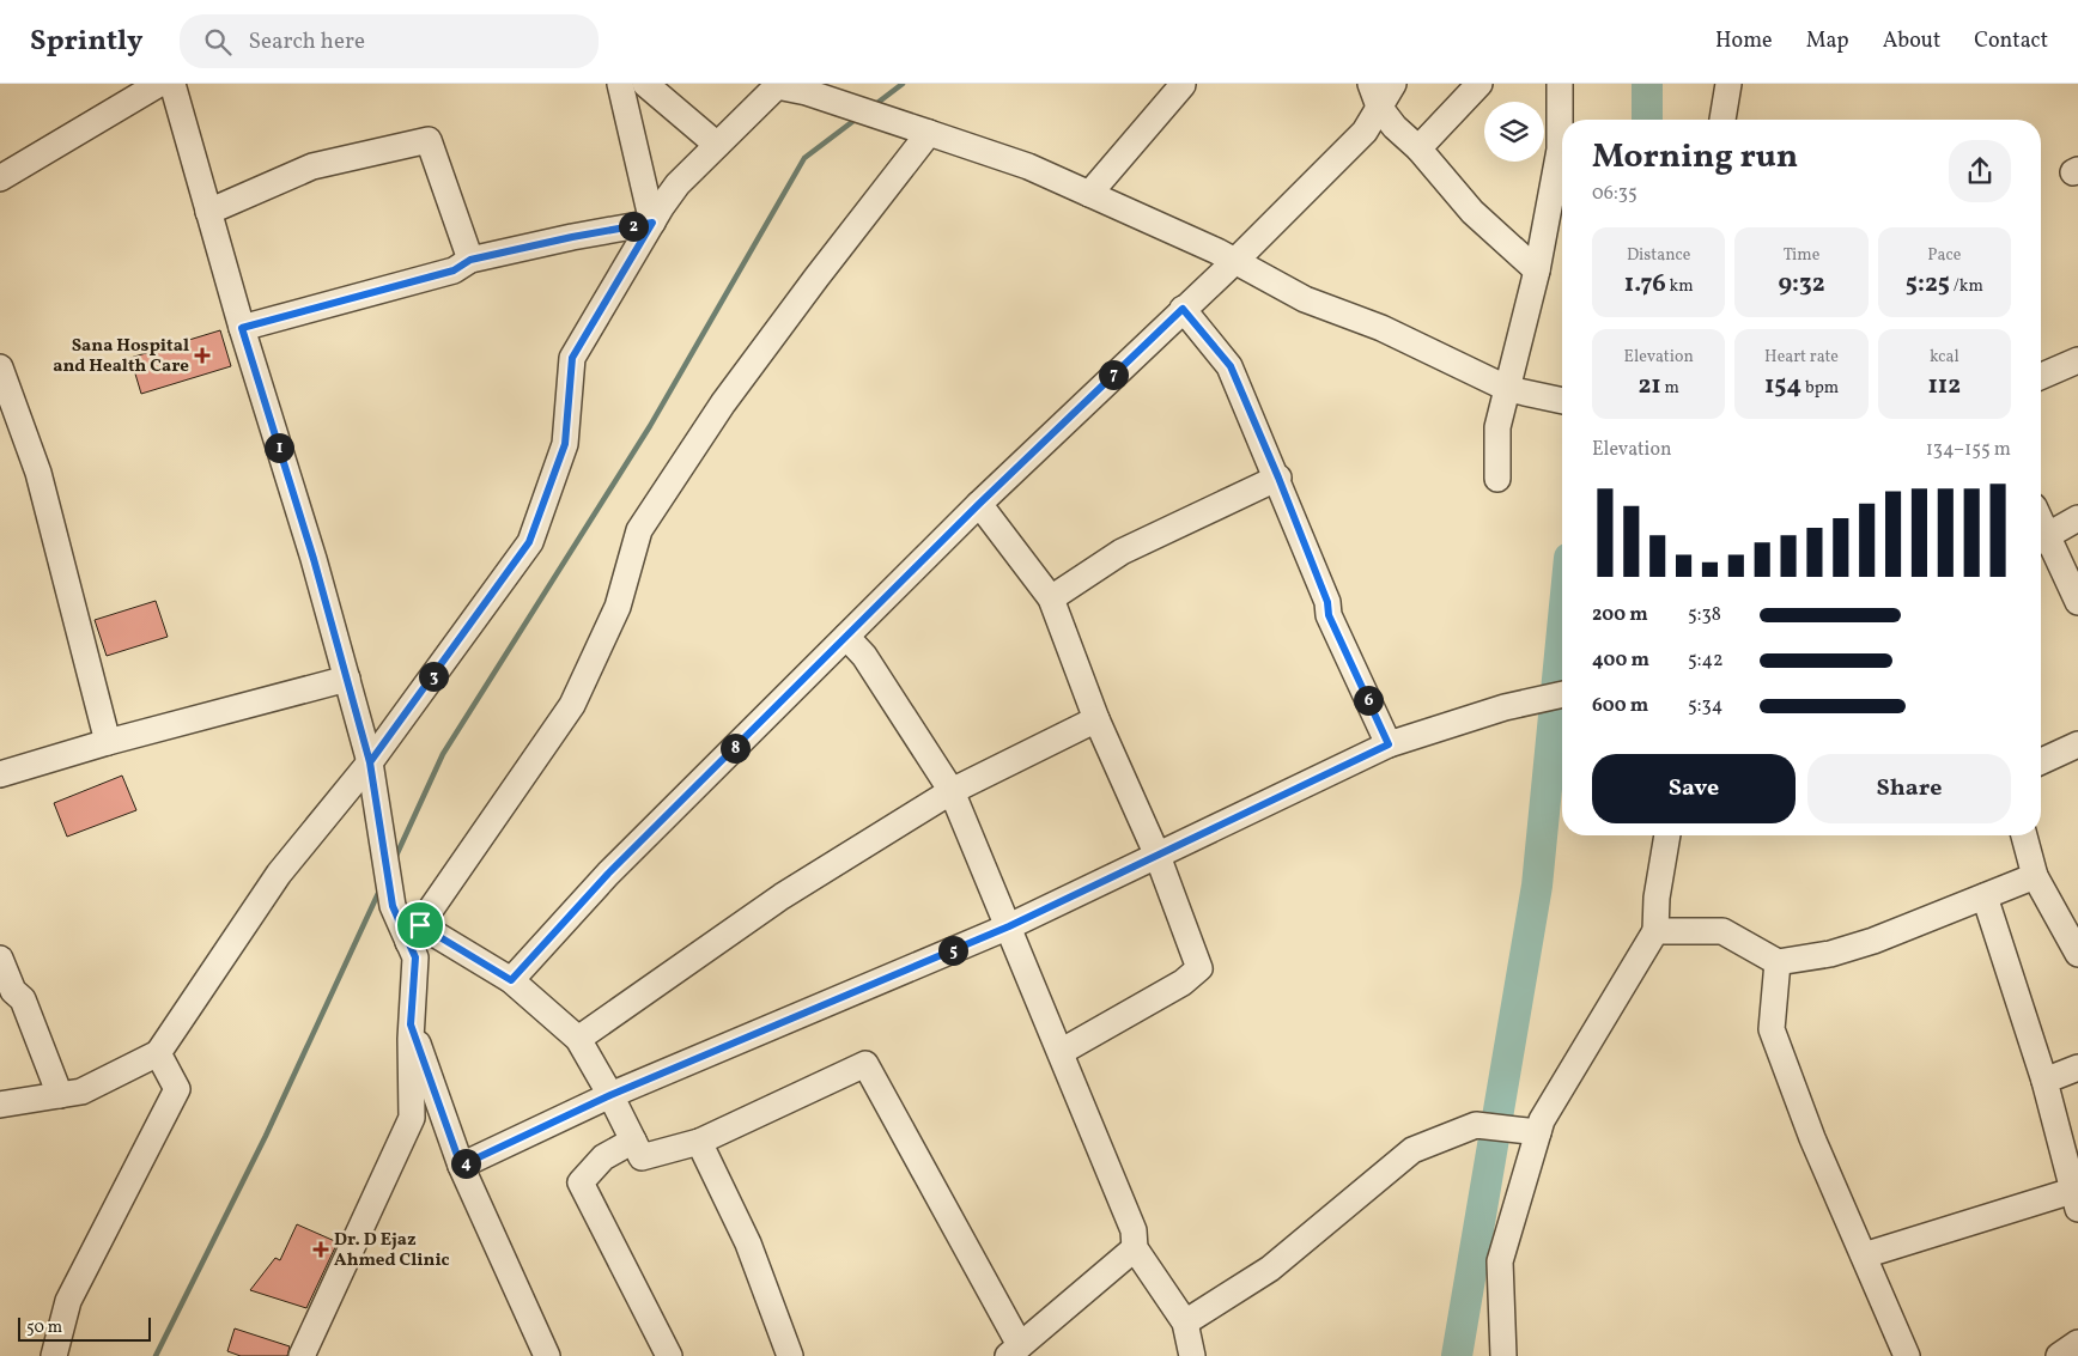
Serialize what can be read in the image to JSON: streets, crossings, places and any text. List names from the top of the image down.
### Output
{
  "places": {
    "health": ["Sana Hospital and Health Care", "Dr. D Ejaz Ahmed Clinic"]
  },
  "scale_bar": "50 m",
  "page": {
    "header": "Sprintly",
    "search": "Search here",
    "nav": [
      "Home",
      "Map",
      "About",
      "Contact"
    ],
    "heading": ["Morning run", "06:35"],
    "pins": [
      "2",
      "7",
      "1",
      "3",
      "6",
      "8",
      "5",
      "4"
    ],
    "stats": [
      ["Distance", "1.76 km"],
      ["Time", "9:32"],
      ["Pace", "5:25 /km"],
      ["Elevation", "21 m"],
      ["Heart rate", "154 bpm"],
      ["kcal", "112"]
    ],
    "chart": ["Elevation", "134–155 m"],
    "list": [
      {
        "name": "200 m",
        "note": "5:38"
      },
      {
        "name": "400 m",
        "note": "5:42"
      },
      {
        "name": "600 m",
        "note": "5:34"
      }
    ],
    "buttons": ["Save", "Share"],
    "scale": "50 m"
  }
}
